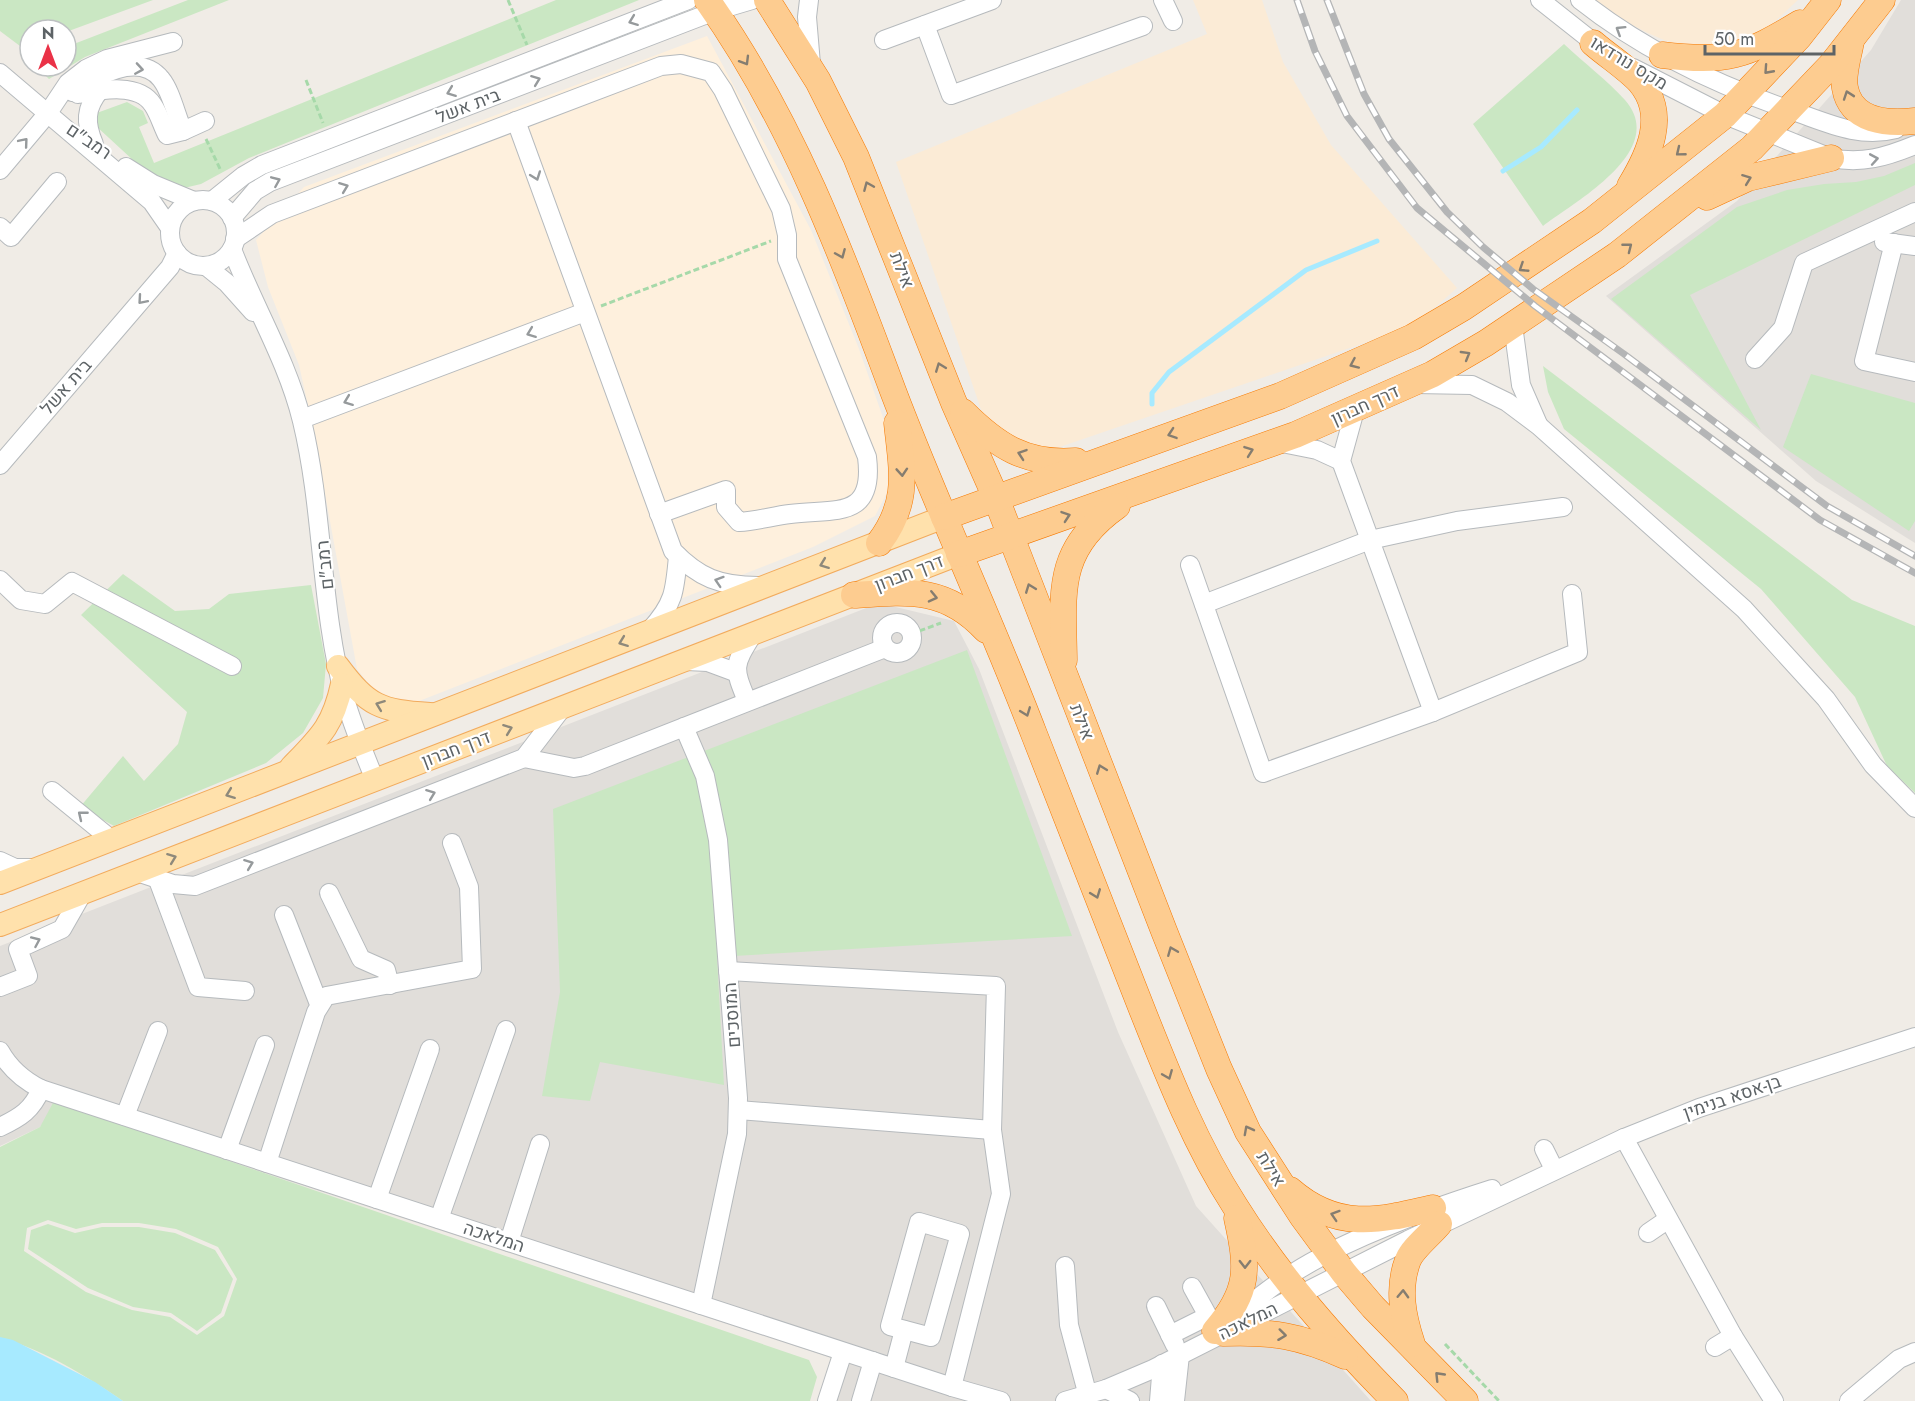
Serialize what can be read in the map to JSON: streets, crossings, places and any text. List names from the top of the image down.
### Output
{
  "streets": {
    "highway": ["אילת", "דרך חברון"],
    "street": [
      "מקס נורדאו",
      "בית אשל",
      "רמב\"ם",
      "המוסכים",
      "בן-אסא בנימין",
      "המלאכה"
    ]
  },
  "crossings": [
    ["בית אשל", "רמב\"ם"],
    ["רמב\"ם", "דרך חברון"],
    ["אילת", "דרך חברון"],
    ["אילת", "בן-אסא בנימין"],
    ["המוסכים", "המלאכה"],
    ["בן-אסא בנימין", "המלאכה"]
  ],
  "scale_bar": "50 m",
  "north": "top"
}
